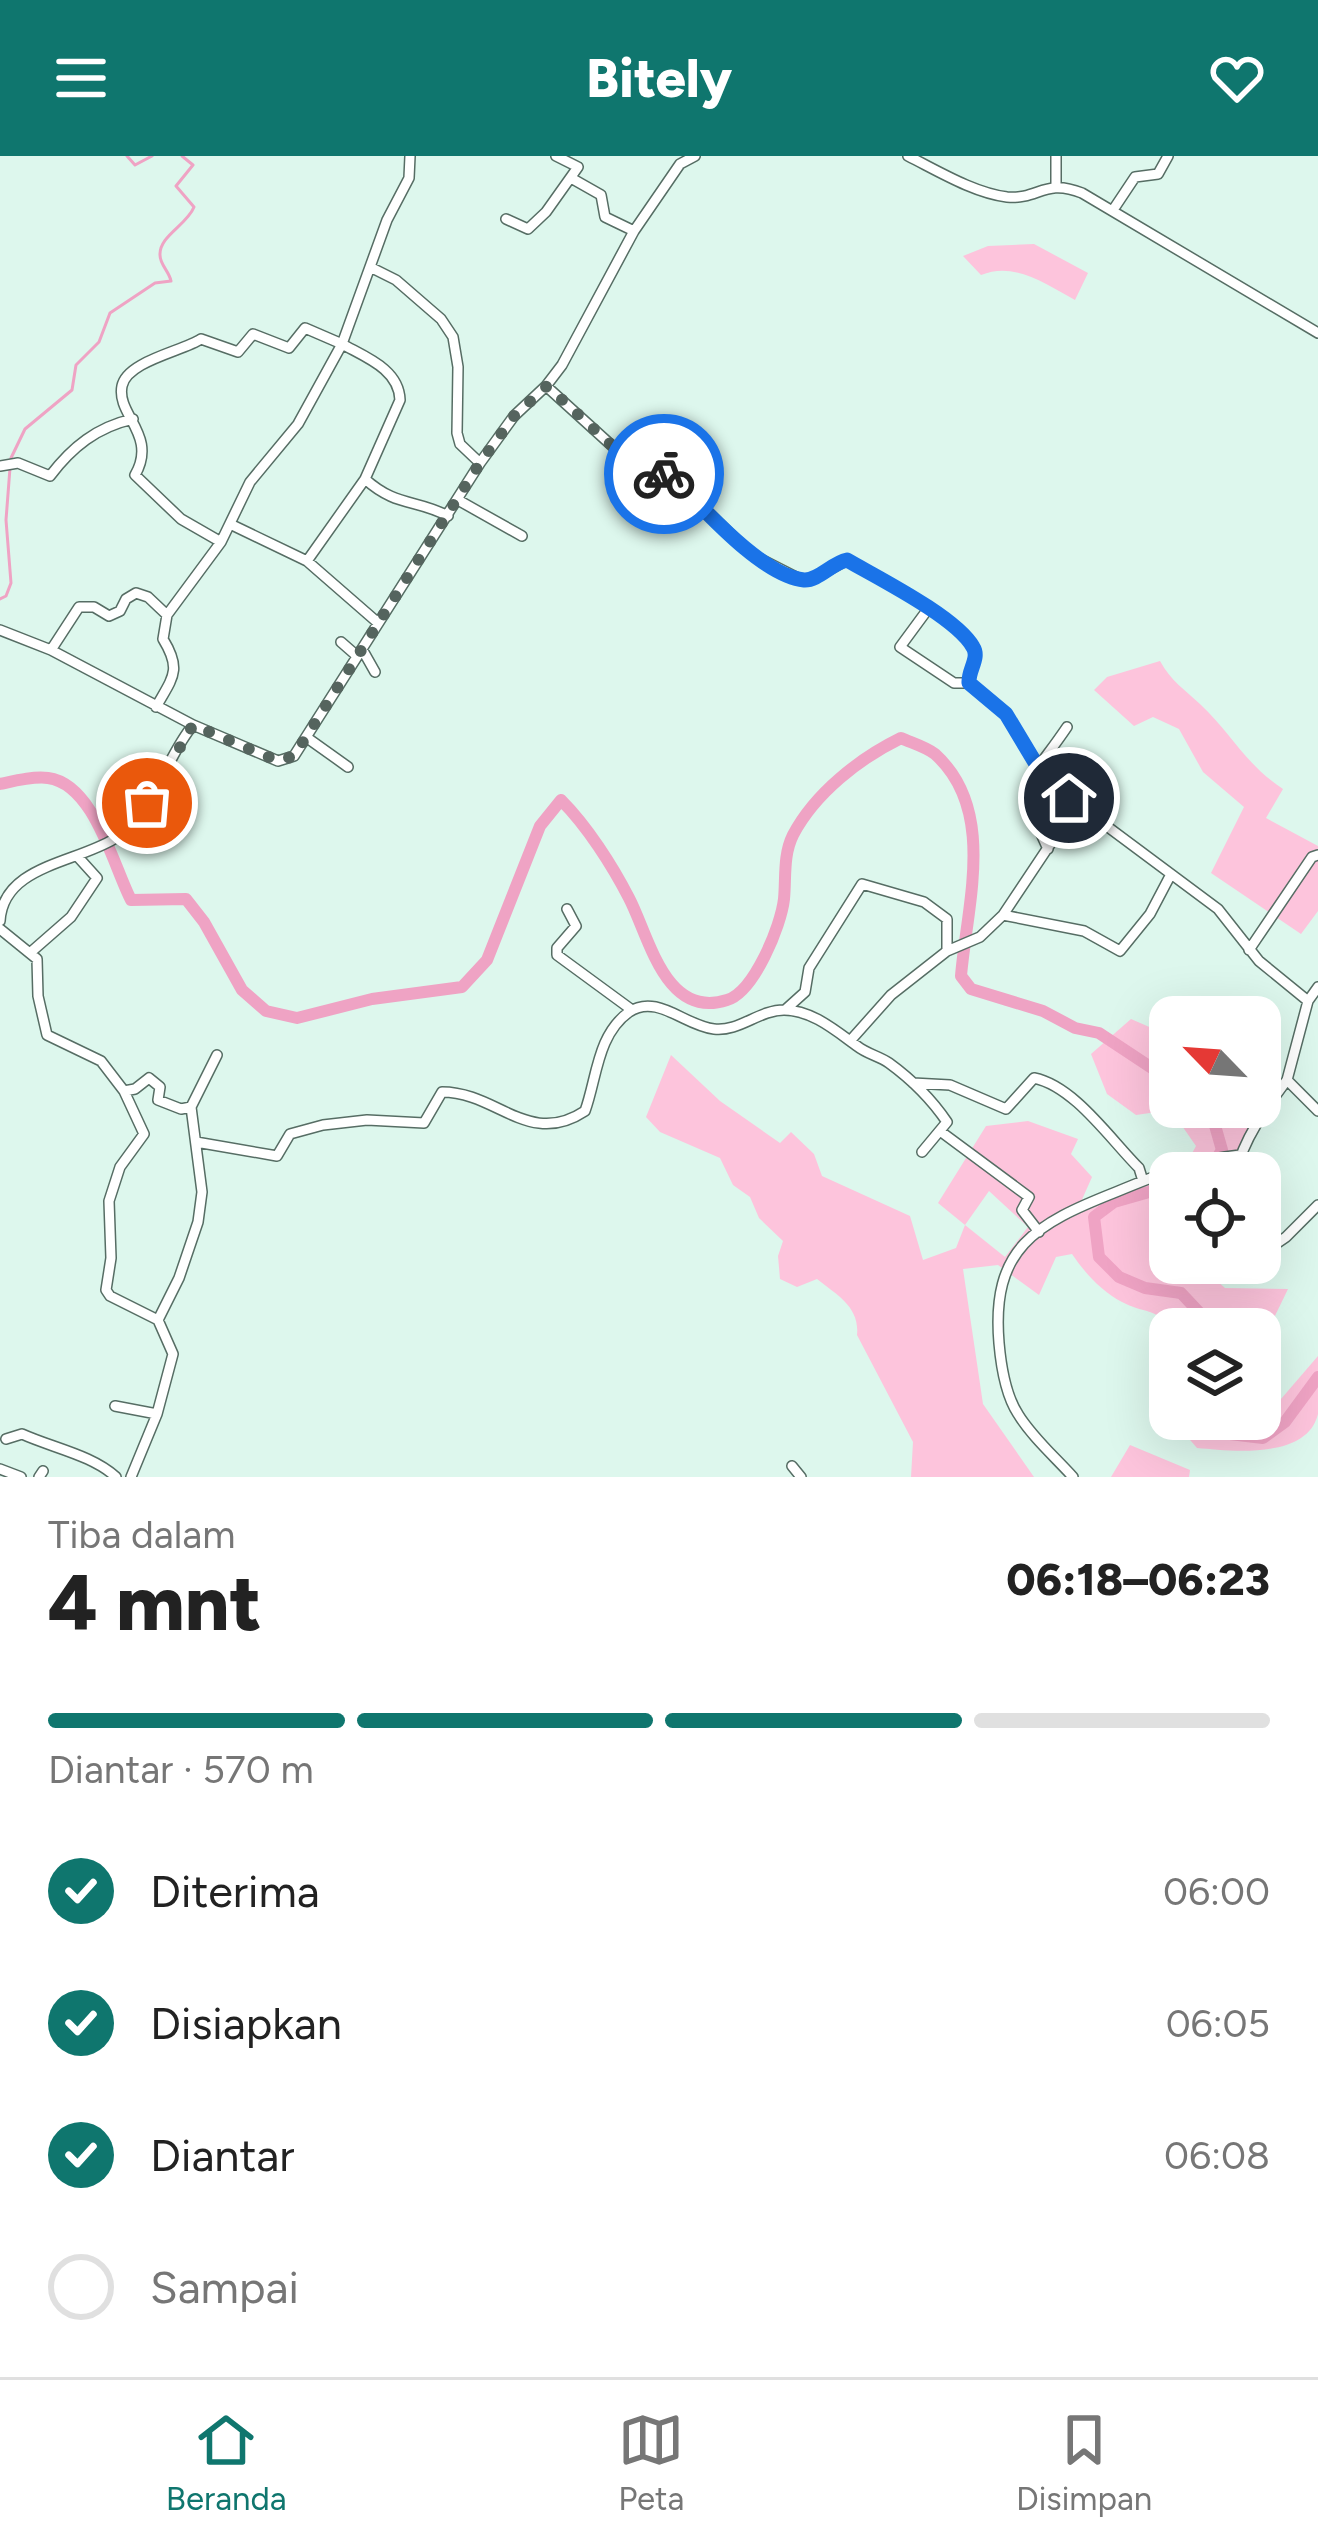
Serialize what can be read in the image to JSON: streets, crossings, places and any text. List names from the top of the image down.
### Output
{
  "north": "top left",
  "page": {
    "header": "Bitely",
    "heading": ["4 mnt", "Tiba dalam", "06:18–06:23"],
    "bar": "Diantar · 570 m",
    "list": [
      ["Diterima", "06:00"],
      ["Disiapkan", "06:05"],
      ["Diantar", "06:08"],
      "Sampai"
    ],
    "tabs": ["Beranda", "Peta", "Disimpan"]
  }
}
